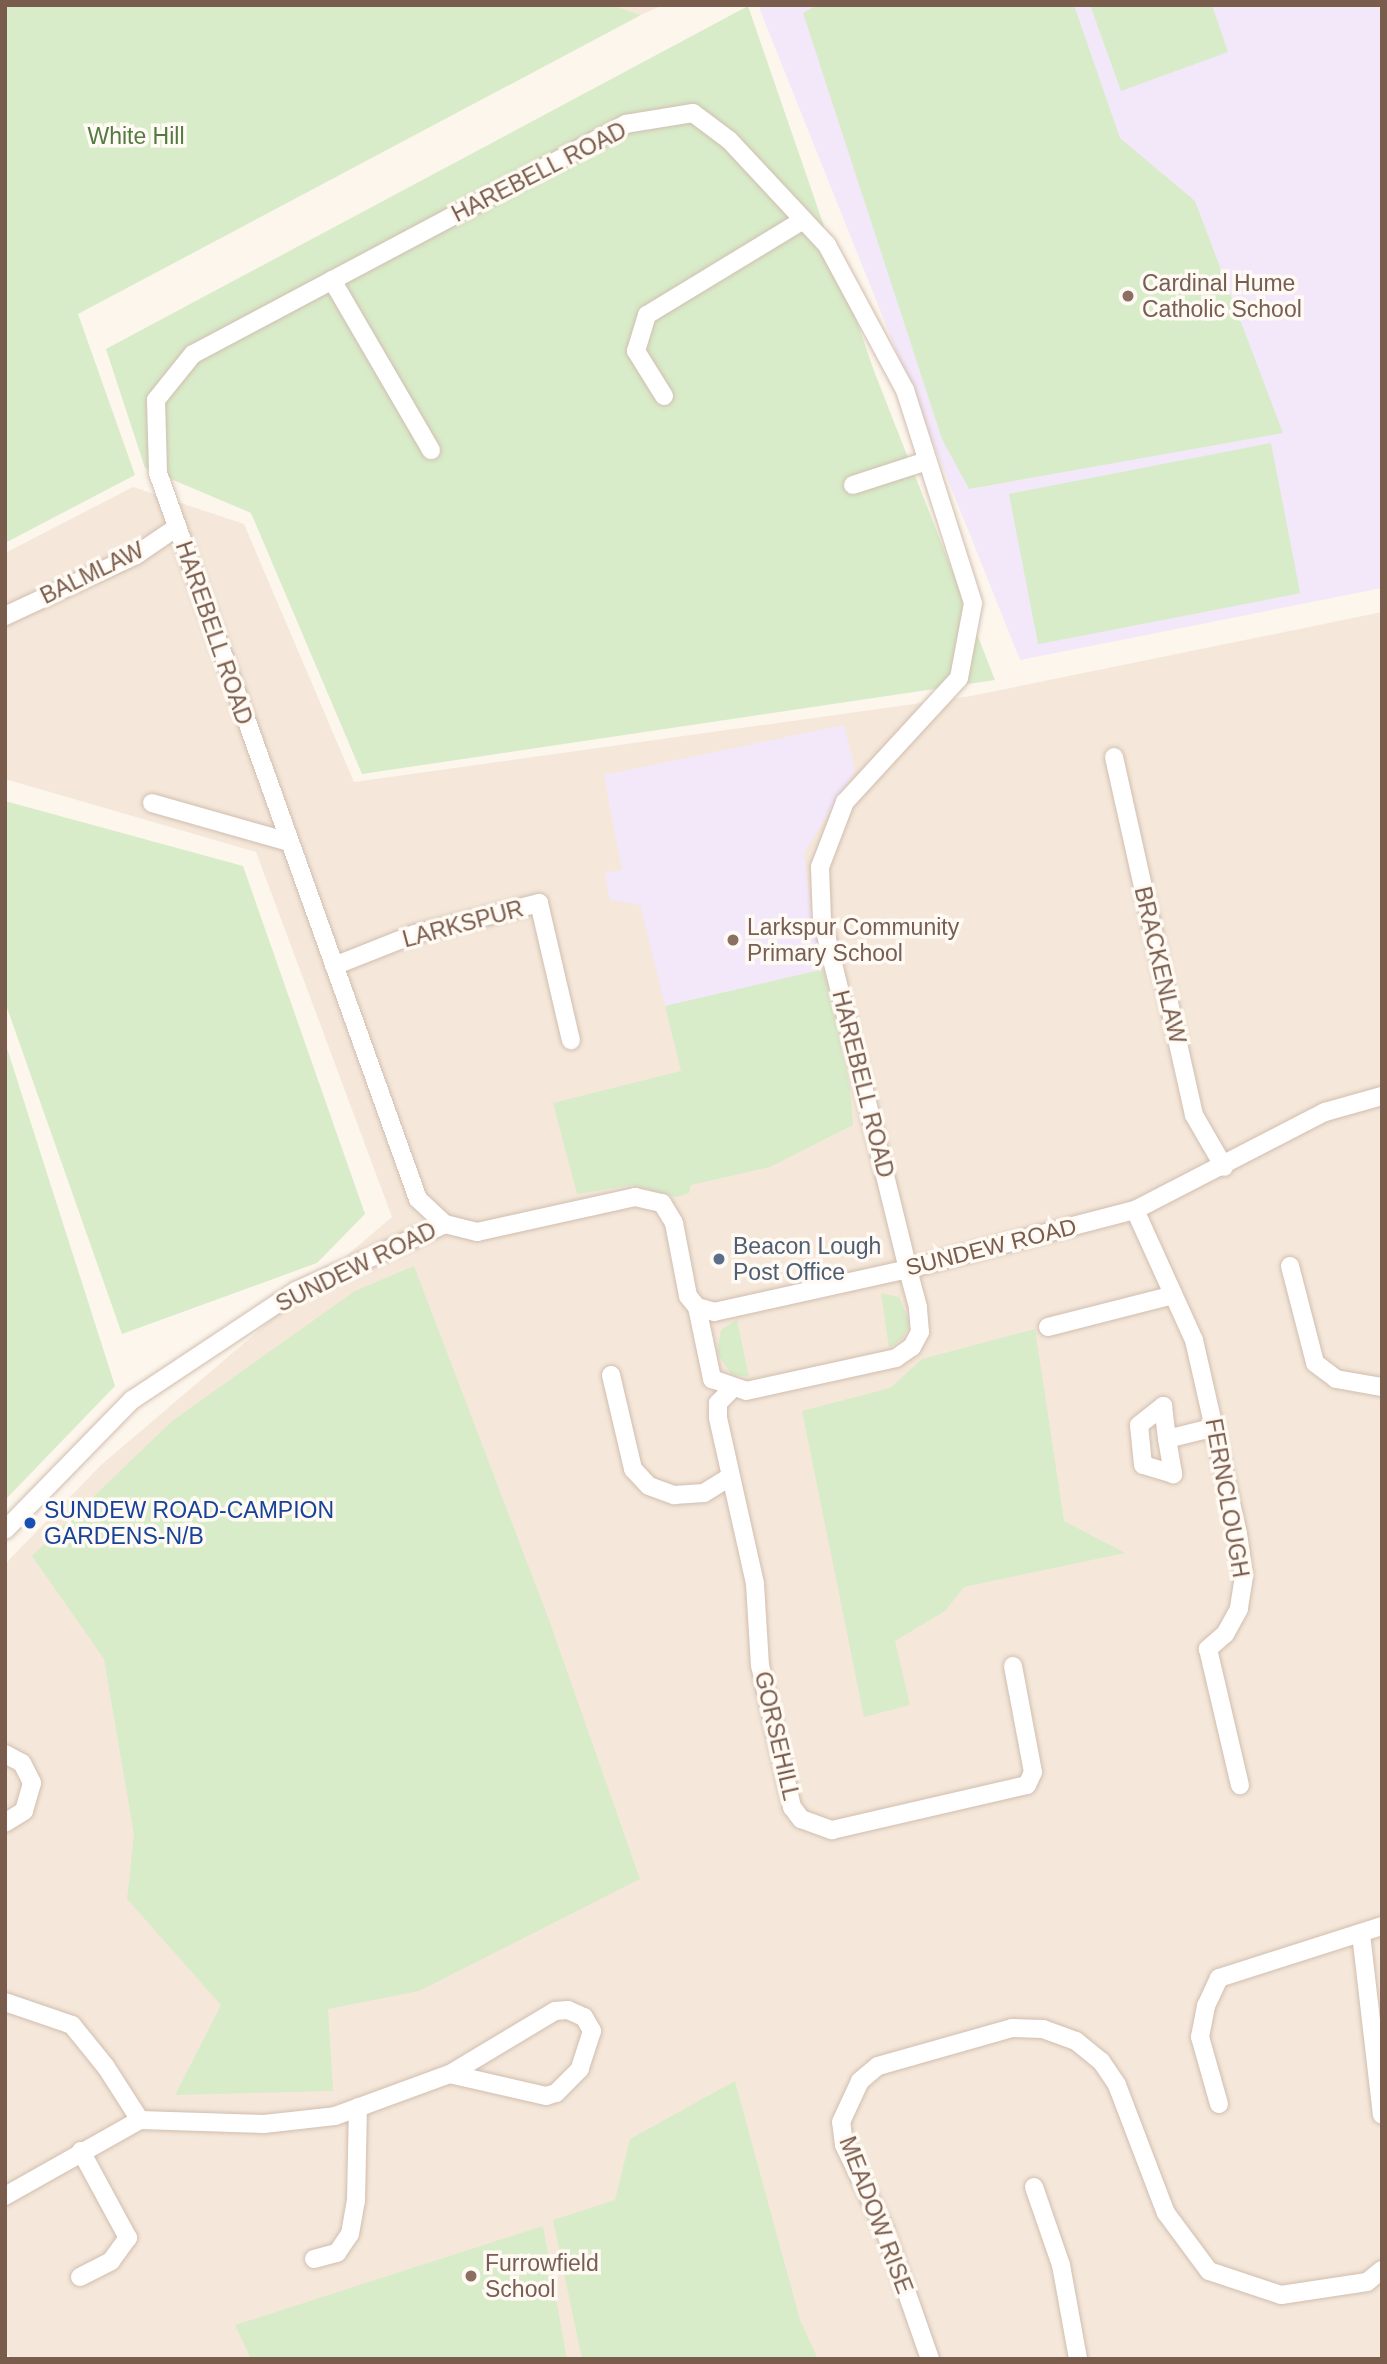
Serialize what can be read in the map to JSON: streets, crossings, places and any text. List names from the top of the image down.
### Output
{
  "streets": {
    "street": [
      "HAREBELL ROAD",
      "BALMLAW",
      "LARKSPUR",
      "BRACKENLAW",
      "SUNDEW ROAD",
      "FERNCLOUGH",
      "GORSEHILL",
      "MEADOW RISE"
    ]
  },
  "crossings": [
    ["HAREBELL ROAD", "BALMLAW"],
    ["HAREBELL ROAD", "LARKSPUR"],
    ["HAREBELL ROAD", "SUNDEW ROAD"],
    ["HAREBELL ROAD", "GORSEHILL"],
    ["BRACKENLAW", "SUNDEW ROAD"],
    ["SUNDEW ROAD", "FERNCLOUGH"]
  ],
  "parks": ["White Hill"],
  "places": [
    "Cardinal Hume Catholic School",
    "Larkspur Community Primary School",
    "Beacon Lough Post Office",
    "SUNDEW ROAD-CAMPION GARDENS-N/B",
    "Furrowfield School"
  ]
}
